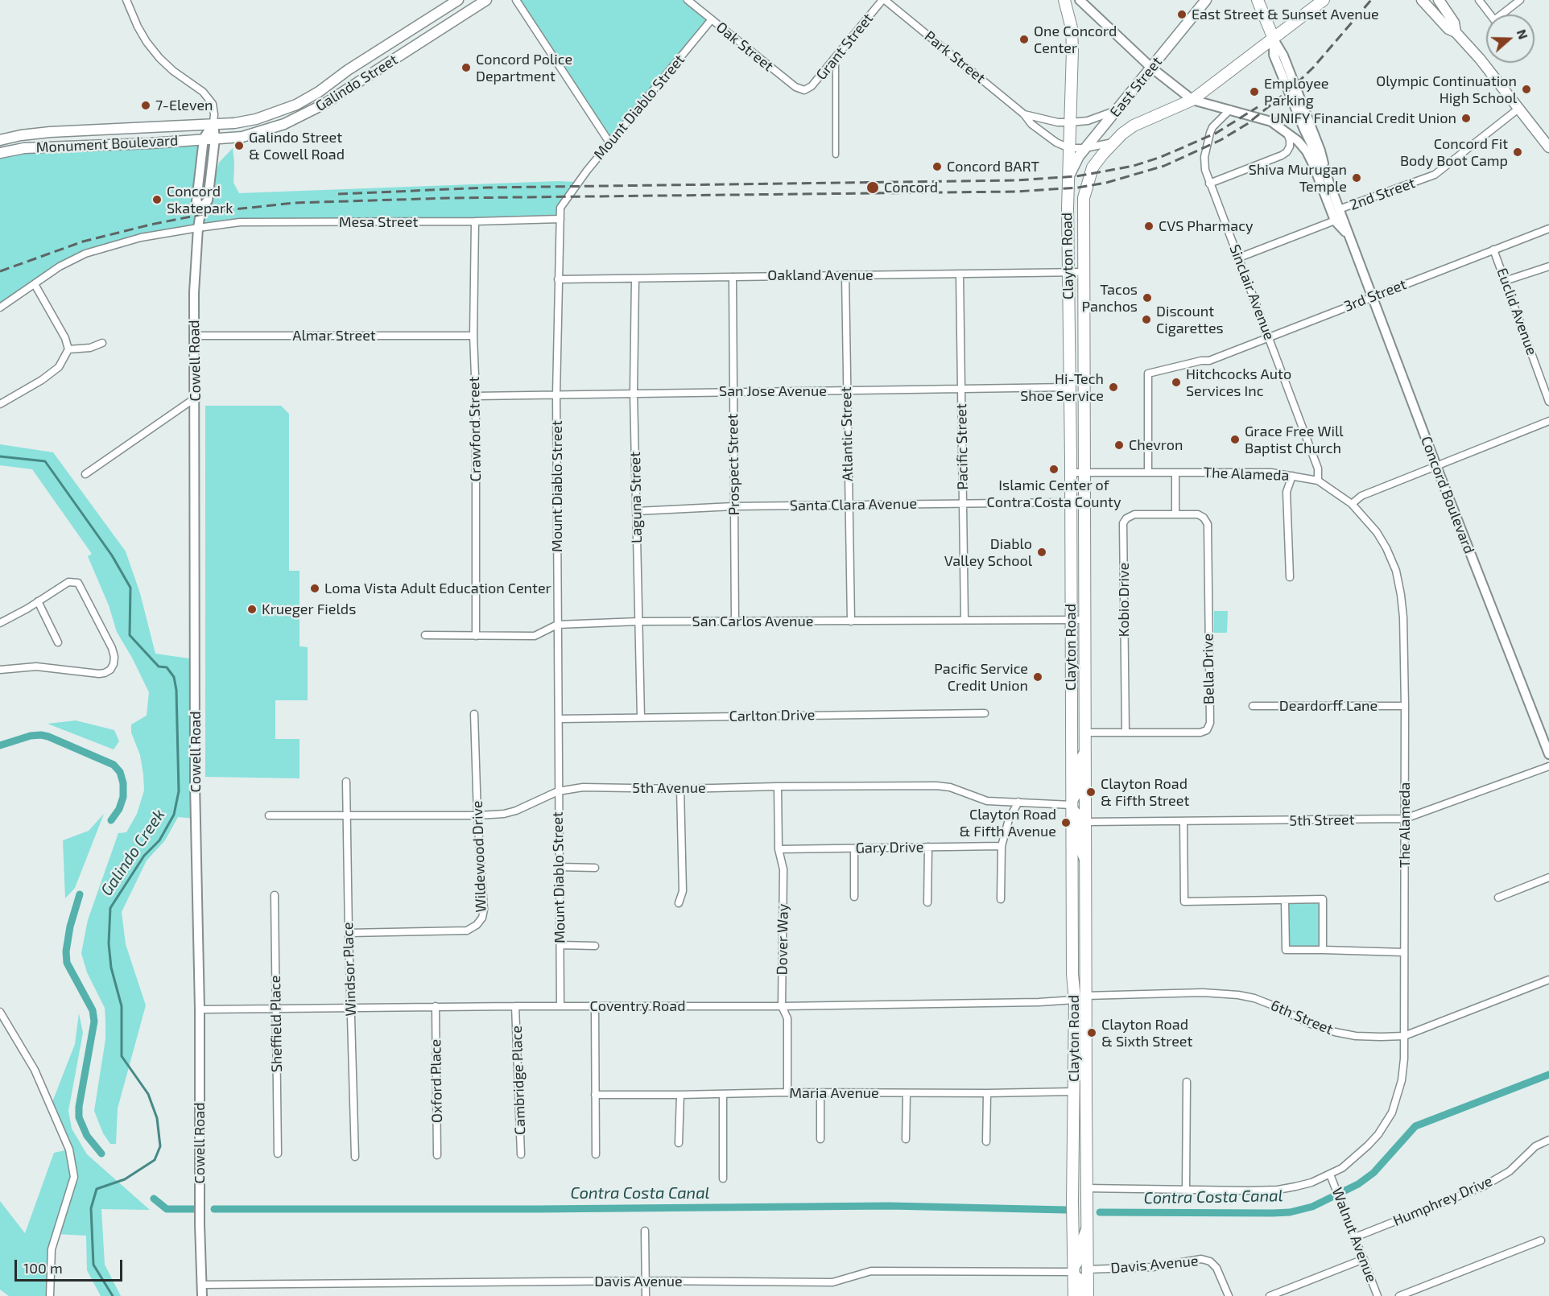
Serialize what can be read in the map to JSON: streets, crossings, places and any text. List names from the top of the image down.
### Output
{
  "streets": {
    "main road": [
      "Galindo Street",
      "East Street",
      "Monument Boulevard",
      "Clayton Road",
      "Concord Boulevard"
    ],
    "street": [
      "Oak Street",
      "Grant Street",
      "Park Street",
      "Mount Diablo Street",
      "2nd Street",
      "Mesa Street",
      "Oakland Avenue",
      "Sinclair Avenue",
      "3rd Street",
      "Euclid Avenue",
      "Almar Street",
      "Cowell Road",
      "San Jose Avenue",
      "Crawford Street",
      "Atlantic Street",
      "Pacific Street",
      "Prospect Street",
      "The Alameda",
      "Laguna Street",
      "Santa Clara Avenue",
      "Kobio Drive",
      "San Carlos Avenue",
      "Bella Drive",
      "Deardorff Lane",
      "Carlton Drive",
      "5th Avenue",
      "5th Street",
      "Gary Drive",
      "Wildewood Drive",
      "Dover Way",
      "Windsor Place",
      "Coventry Road",
      "6th Street",
      "Sheffield Place",
      "Cambridge Place",
      "Oxford Place",
      "Maria Avenue",
      "Humphrey Drive",
      "Walnut Avenue",
      "Davis Avenue"
    ]
  },
  "crossings": [
    ["Oak Street", "Grant Street"],
    ["Oak Street", "Mount Diablo Street"],
    ["Grant Street", "Park Street"],
    ["Park Street", "East Street"],
    ["Park Street", "Clayton Road"],
    ["Galindo Street", "Monument Boulevard"],
    ["Galindo Street", "Cowell Road"],
    ["East Street", "Clayton Road"],
    ["Mount Diablo Street", "Mesa Street"],
    ["Mount Diablo Street", "Oakland Avenue"],
    ["Mount Diablo Street", "San Jose Avenue"],
    ["Mount Diablo Street", "San Carlos Avenue"],
    ["Mount Diablo Street", "Carlton Drive"],
    ["Mount Diablo Street", "5th Avenue"],
    ["Mount Diablo Street", "Coventry Road"],
    ["Monument Boulevard", "Cowell Road"],
    ["2nd Street", "Sinclair Avenue"],
    ["2nd Street", "Concord Boulevard"],
    ["Mesa Street", "Cowell Road"],
    ["Mesa Street", "Crawford Street"],
    ["Clayton Road", "Oakland Avenue"],
    ["Clayton Road", "San Jose Avenue"],
    ["Clayton Road", "The Alameda"],
    ["Clayton Road", "Concord Boulevard"],
    ["Clayton Road", "Santa Clara Avenue"],
    ["Clayton Road", "San Carlos Avenue"],
    ["Clayton Road", "Bella Drive"],
    ["Clayton Road", "5th Avenue"],
    ["Clayton Road", "5th Street"],
    ["Clayton Road", "Coventry Road"],
    ["Clayton Road", "6th Street"],
    ["Clayton Road", "Maria Avenue"],
    ["Clayton Road", "Davis Avenue"],
    ["Oakland Avenue", "Atlantic Street"],
    ["Oakland Avenue", "Pacific Street"],
    ["Oakland Avenue", "Prospect Street"],
    ["Oakland Avenue", "Laguna Street"],
    ["Sinclair Avenue", "3rd Street"],
    ["Sinclair Avenue", "The Alameda"],
    ["Sinclair Avenue", "Concord Boulevard"],
    ["3rd Street", "Euclid Avenue"],
    ["3rd Street", "The Alameda"],
    ["3rd Street", "Concord Boulevard"],
    ["Almar Street", "Cowell Road"],
    ["Almar Street", "Crawford Street"],
    ["Cowell Road", "Coventry Road"],
    ["Cowell Road", "Davis Avenue"],
    ["San Jose Avenue", "Crawford Street"],
    ["San Jose Avenue", "Atlantic Street"],
    ["San Jose Avenue", "Pacific Street"],
    ["San Jose Avenue", "Prospect Street"],
    ["San Jose Avenue", "Laguna Street"],
    ["Crawford Street", "San Carlos Avenue"],
    ["Atlantic Street", "Santa Clara Avenue"],
    ["Atlantic Street", "San Carlos Avenue"],
    ["Pacific Street", "Santa Clara Avenue"],
    ["Pacific Street", "San Carlos Avenue"],
    ["Prospect Street", "Santa Clara Avenue"],
    ["Prospect Street", "San Carlos Avenue"],
    ["The Alameda", "Deardorff Lane"],
    ["The Alameda", "5th Street"],
    ["The Alameda", "6th Street"],
    ["The Alameda", "Walnut Avenue"],
    ["Laguna Street", "Santa Clara Avenue"],
    ["Laguna Street", "San Carlos Avenue"],
    ["Laguna Street", "Carlton Drive"],
    ["Kobio Drive", "Bella Drive"],
    ["5th Avenue", "Wildewood Drive"],
    ["5th Avenue", "Dover Way"],
    ["5th Avenue", "Windsor Place"],
    ["Gary Drive", "Dover Way"],
    ["Wildewood Drive", "Windsor Place"],
    ["Dover Way", "Coventry Road"],
    ["Dover Way", "Maria Avenue"],
    ["Windsor Place", "Coventry Road"],
    ["Coventry Road", "6th Street"],
    ["Coventry Road", "Sheffield Place"],
    ["Coventry Road", "Cambridge Place"],
    ["Coventry Road", "Oxford Place"],
    ["Humphrey Drive", "Walnut Avenue"]
  ],
  "water": ["Galindo Creek", "Contra Costa Canal"],
  "places": [
    "East Street & Sunset Avenue",
    "One Concord Center",
    "Concord Police Department",
    "Olympic Continuation High School",
    "Employee Parking",
    "7-Eleven",
    "UNIFY Financial Credit Union",
    "Galindo Street & Cowell Road",
    "Concord Fit Body Boot Camp",
    "Concord BART",
    "Shiva Murugan Temple",
    "Concord",
    "Concord Skatepark",
    "CVS Pharmacy",
    "Tacos Panchos",
    "Discount Cigarettes",
    "Hitchcocks Auto Services Inc",
    "Hi-Tech Shoe Service",
    "Grace Free Will Baptist Church",
    "Chevron",
    "Islamic Center of Contra Costa County",
    "Diablo Valley School",
    "Loma Vista Adult Education Center",
    "Krueger Fields",
    "Pacific Service Credit Union",
    "Clayton Road & Fifth Street",
    "Clayton Road & Fifth Avenue",
    "Clayton Road & Sixth Street"
  ],
  "scale_bar": "100 m",
  "north": "right"
}
